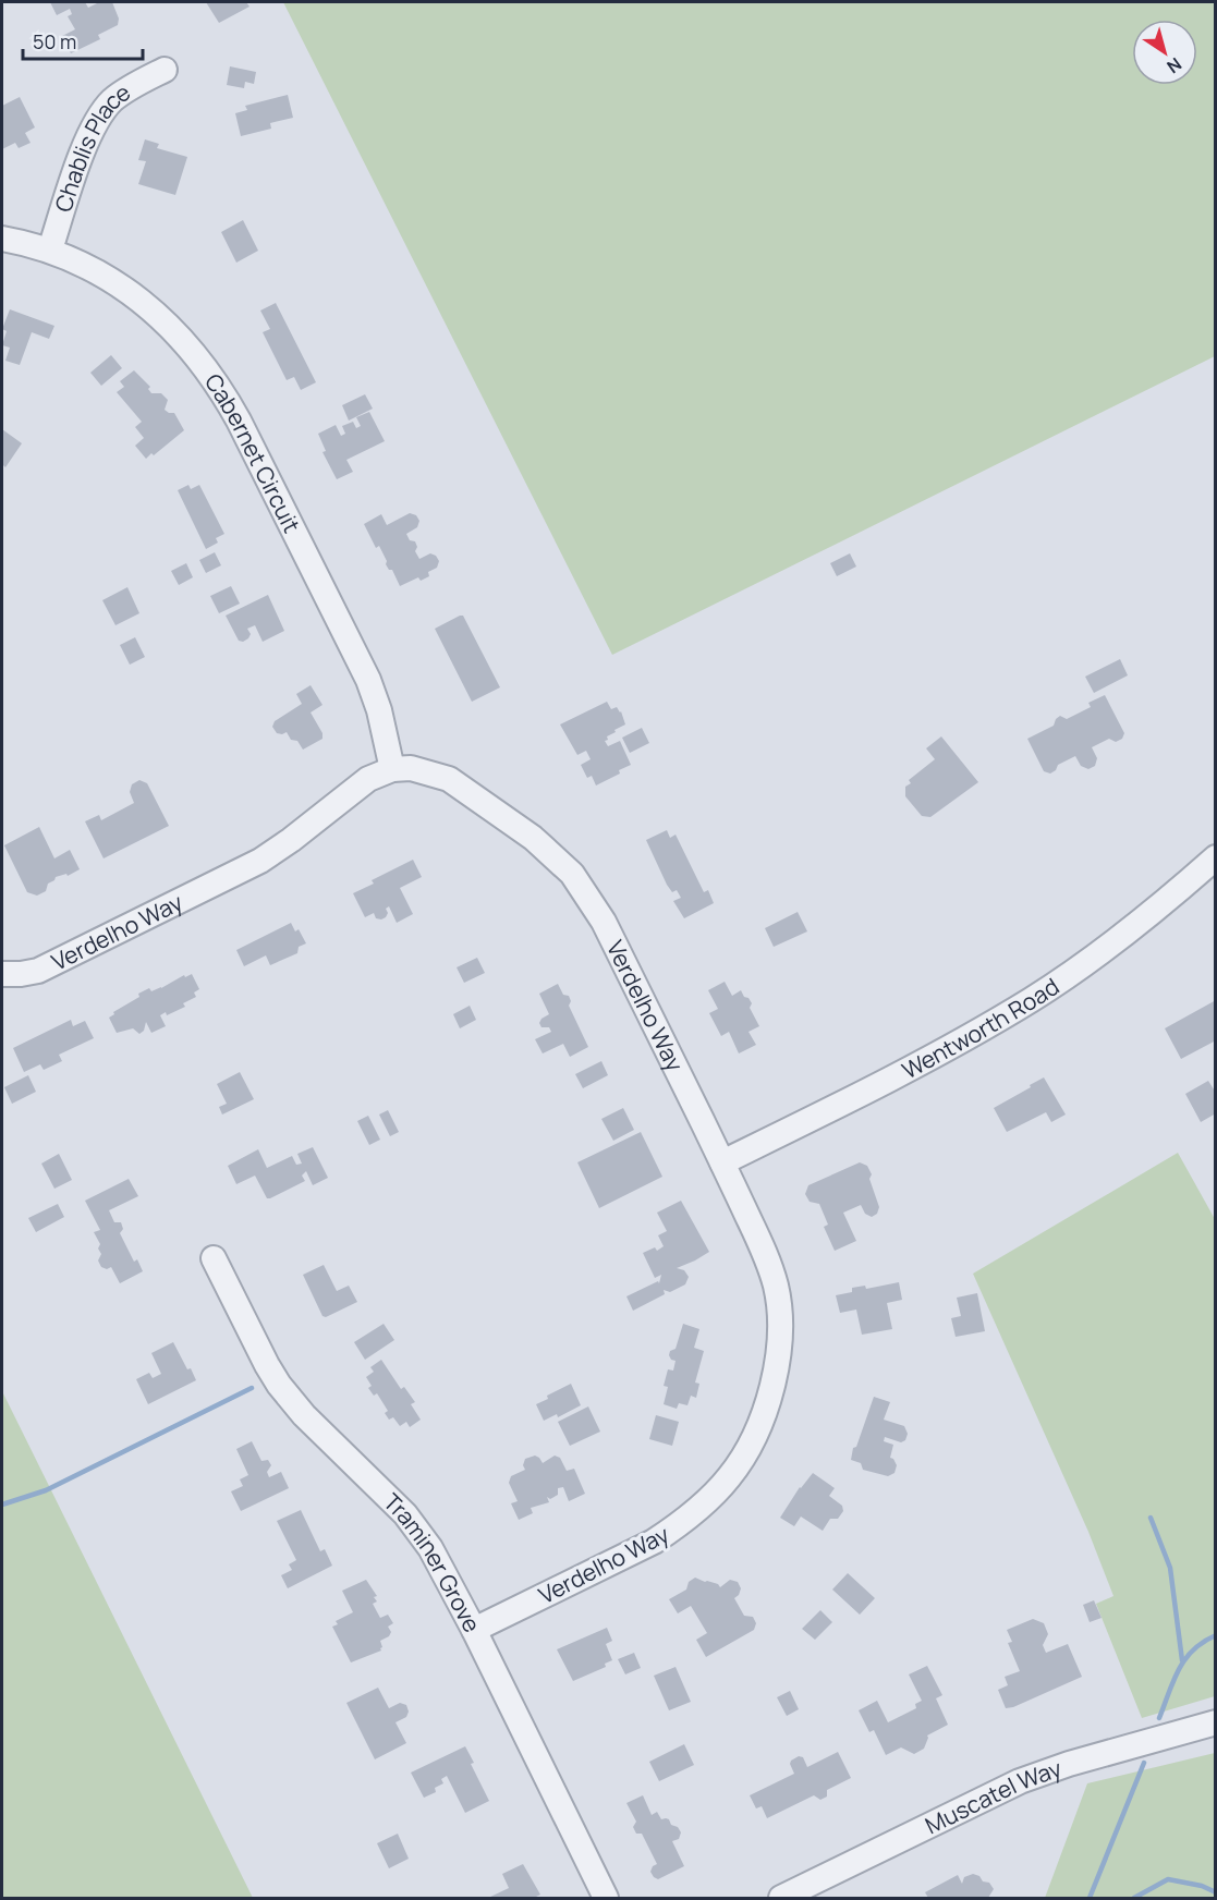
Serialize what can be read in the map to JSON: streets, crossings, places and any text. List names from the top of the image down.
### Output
{
  "streets": {
    "street": [
      "Chablis Place",
      "Cabernet Circuit",
      "Verdelho Way",
      "Wentworth Road",
      "Traminer Grove",
      "Muscatel Way"
    ]
  },
  "crossings": [
    ["Chablis Place", "Cabernet Circuit"],
    ["Cabernet Circuit", "Verdelho Way"],
    ["Verdelho Way", "Wentworth Road"],
    ["Verdelho Way", "Traminer Grove"]
  ],
  "scale_bar": "50 m",
  "north": "bottom right"
}
